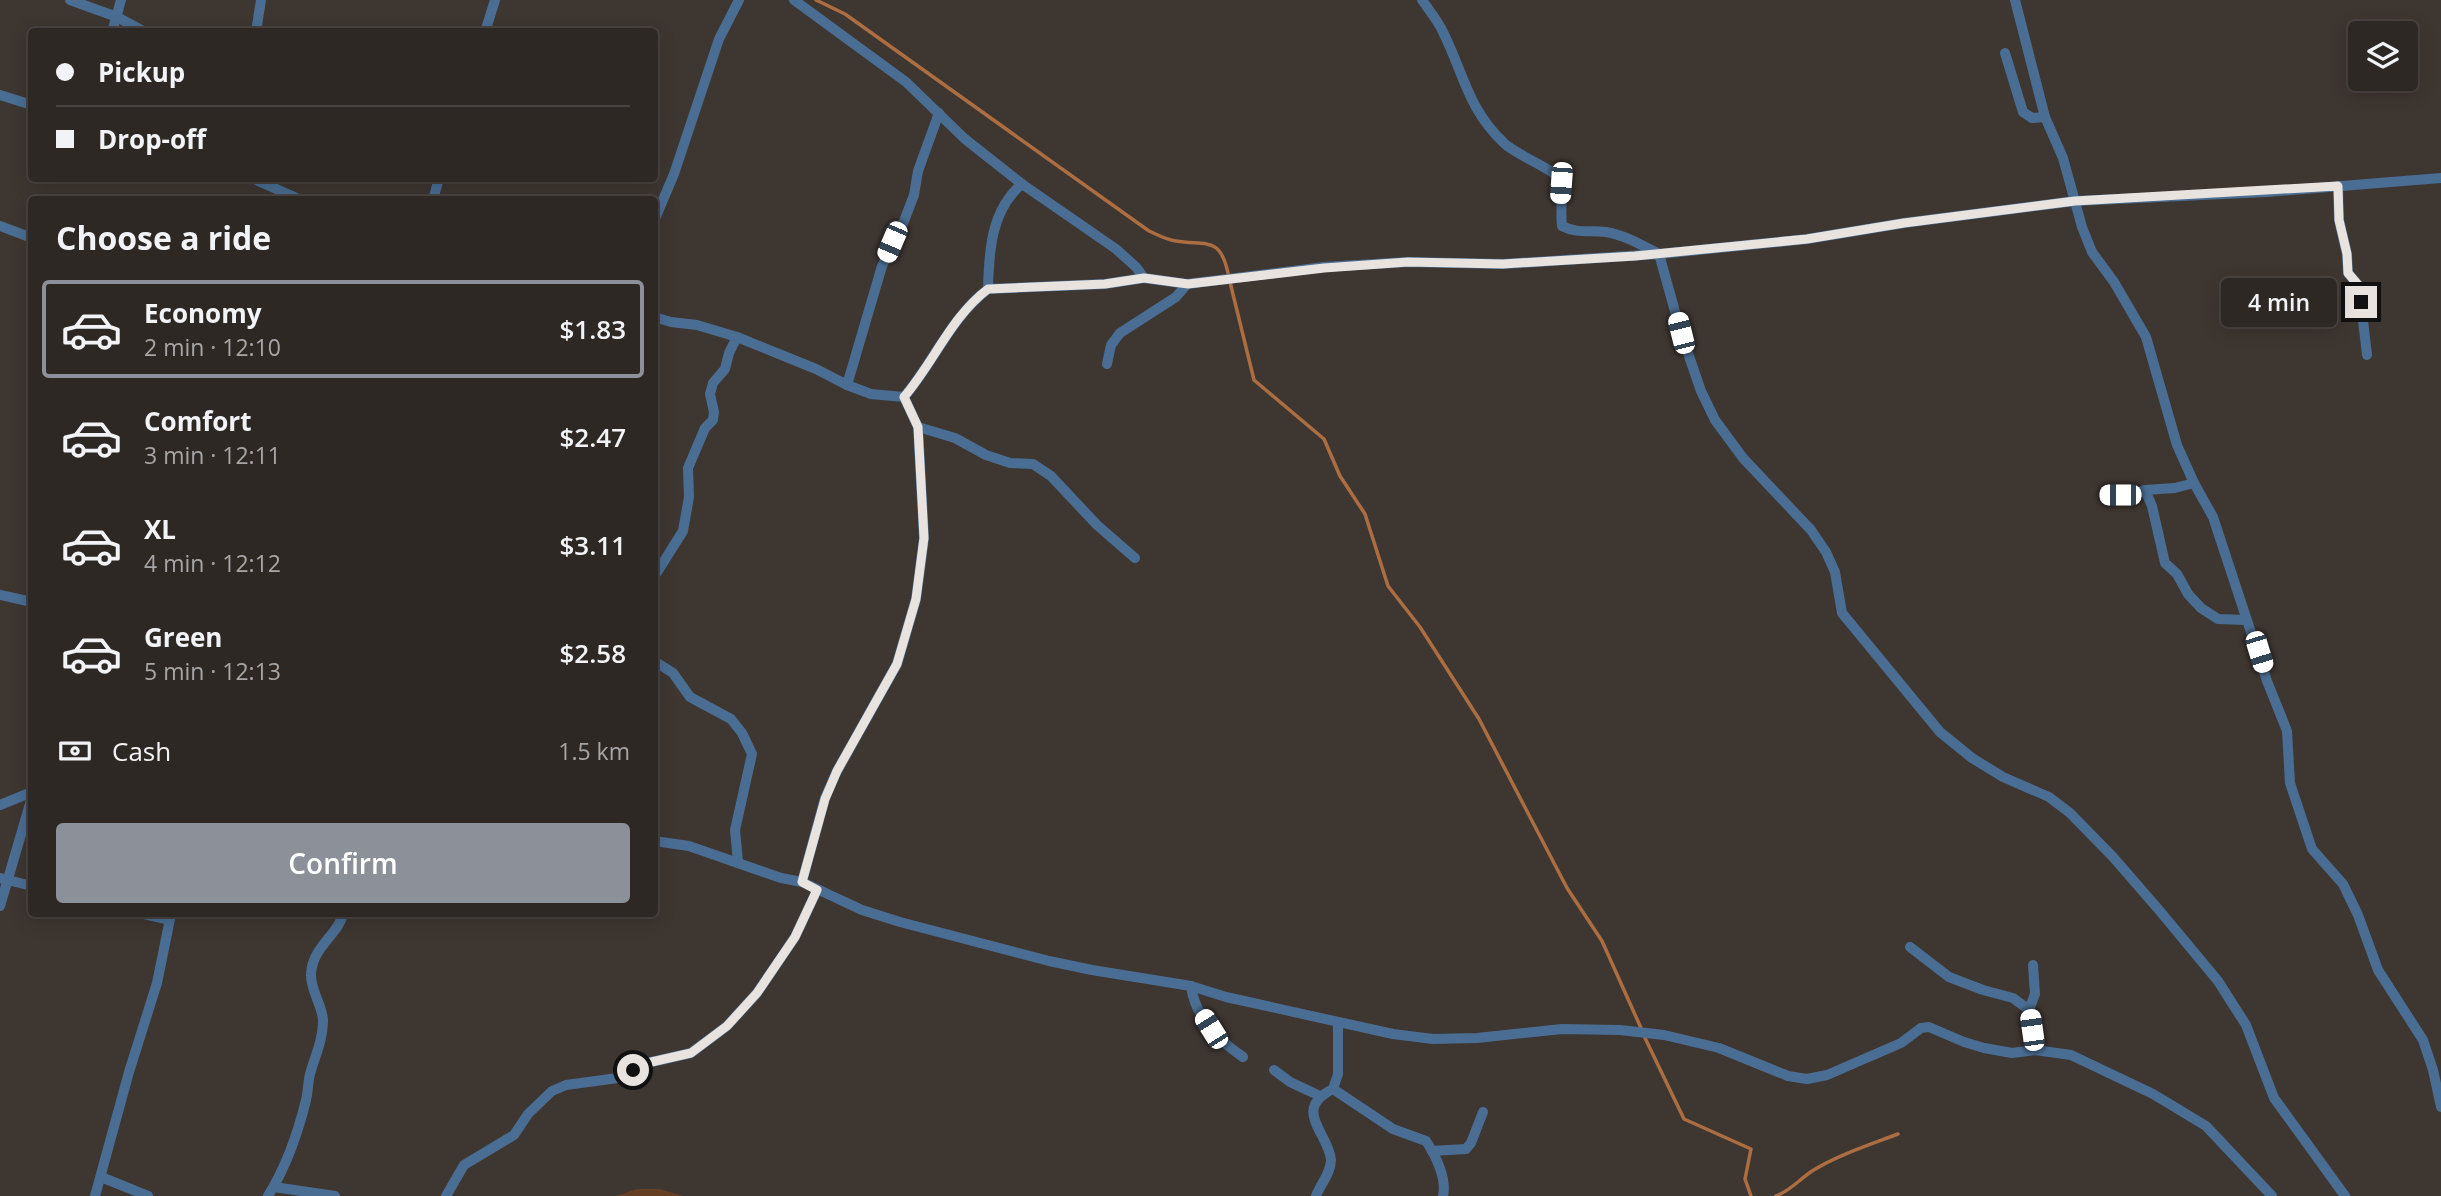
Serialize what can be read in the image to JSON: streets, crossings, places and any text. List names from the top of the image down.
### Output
{
  "page": {
    "banner": ["Pickup", "Drop-off"],
    "heading": "Choose a ride",
    "bubble": "4 min",
    "list": [
      {
        "name": "Economy",
        "note": "2 min · 12:10",
        "value": "$1.83"
      },
      {
        "name": "Comfort",
        "note": "3 min · 12:11",
        "value": "$2.47"
      },
      {
        "name": "XL",
        "note": "4 min · 12:12",
        "value": "$3.11"
      },
      {
        "name": "Green",
        "note": "5 min · 12:13",
        "value": "$2.58"
      }
    ],
    "pay": ["Cash", "1.5 km"],
    "buttons": "Confirm"
  }
}
